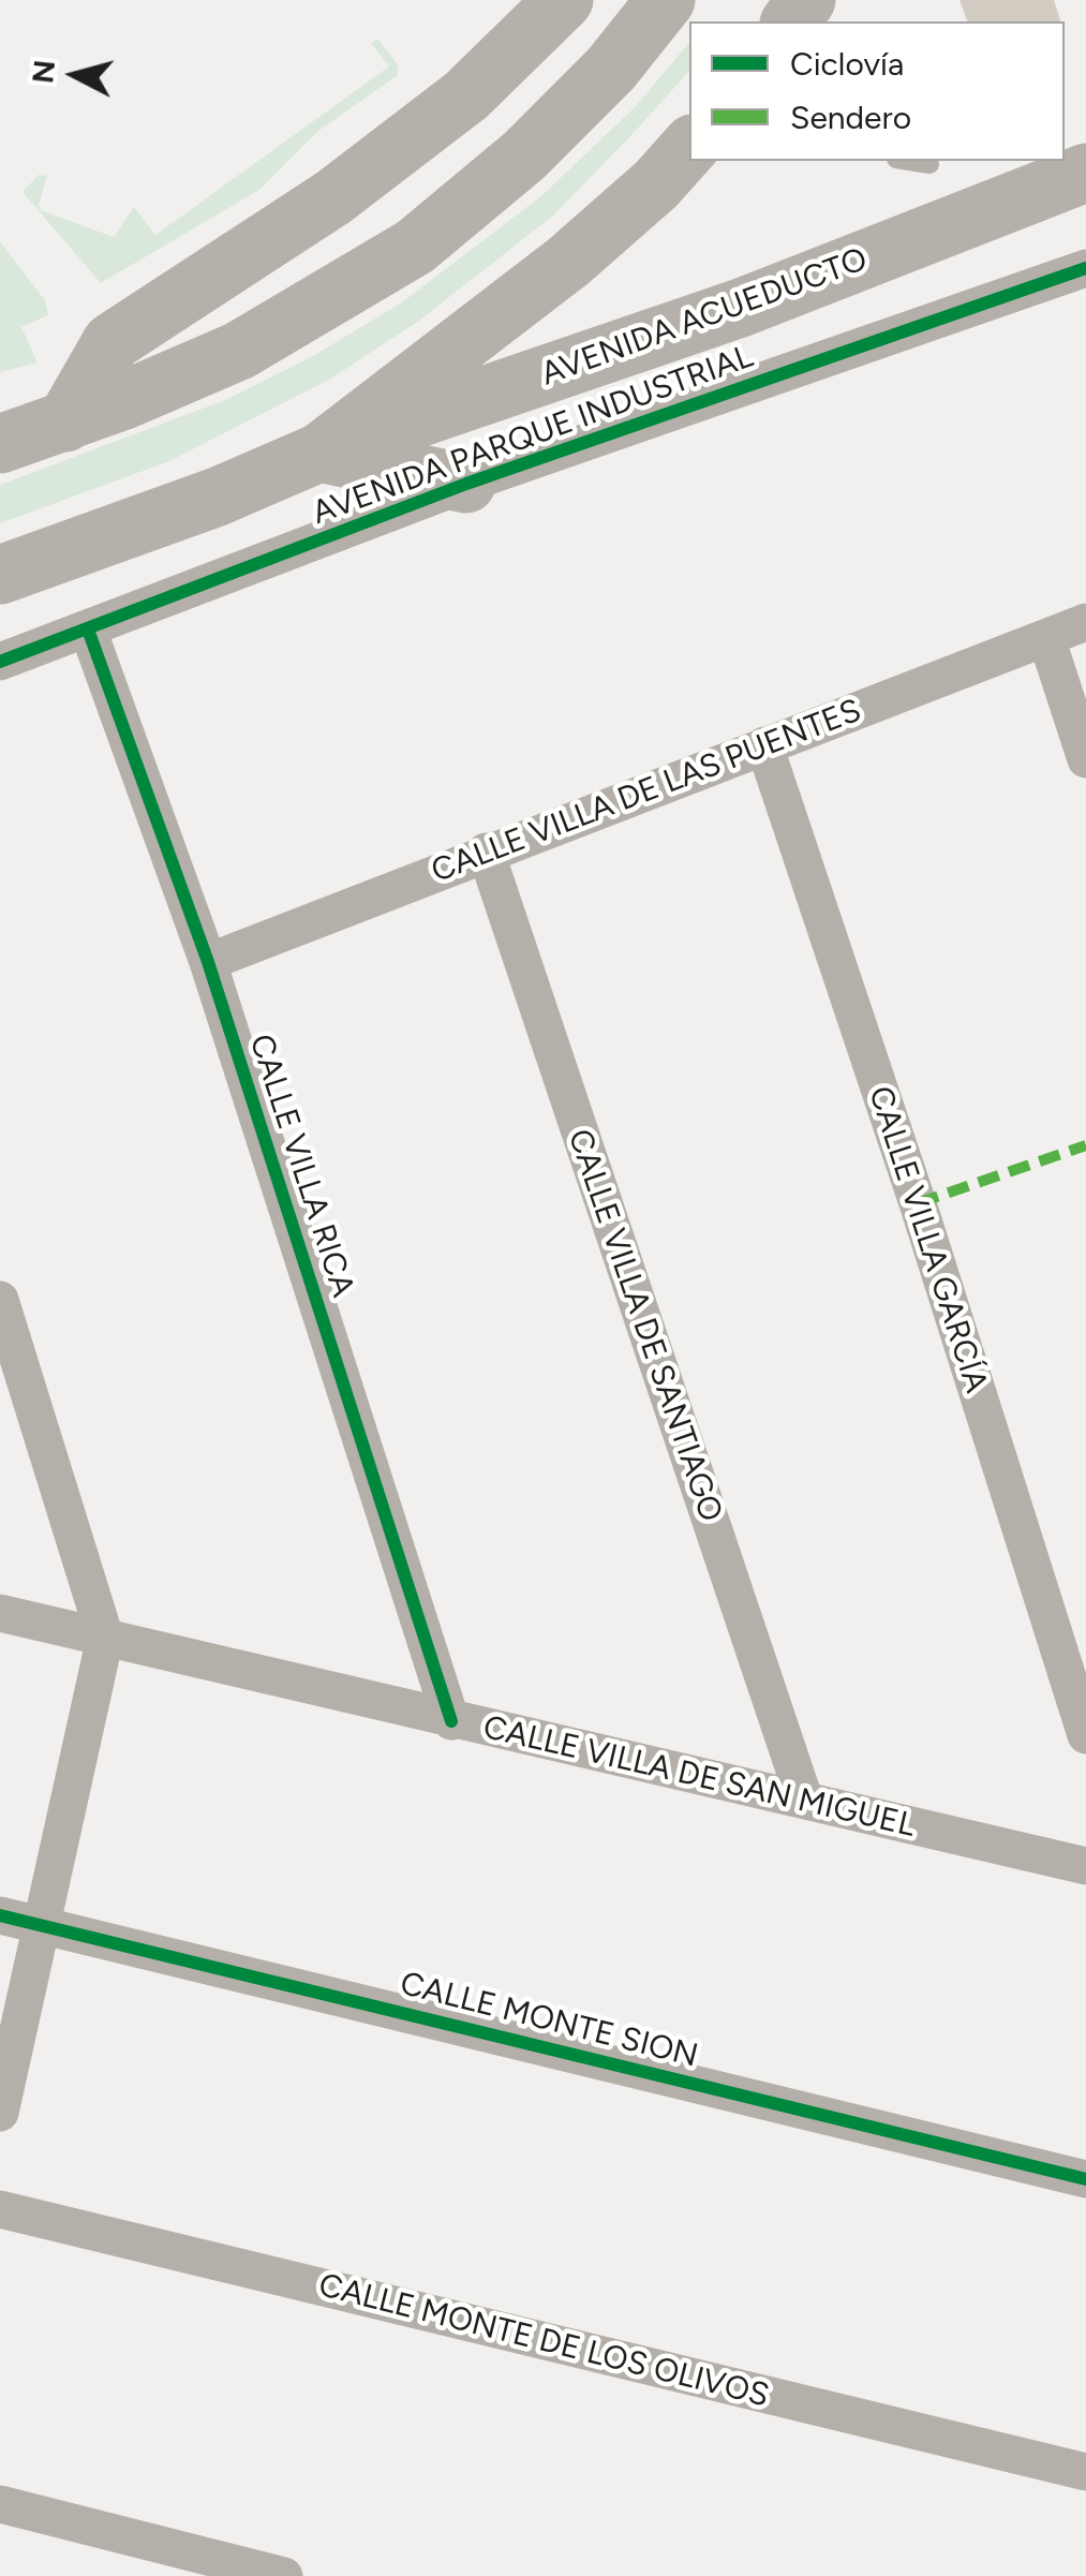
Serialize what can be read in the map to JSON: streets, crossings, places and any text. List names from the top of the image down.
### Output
{
  "streets": {
    "main road": ["AVENIDA ACUEDUCTO"],
    "street": [
      "AVENIDA PARQUE INDUSTRIAL",
      "CALLE VILLA DE LAS PUENTES",
      "CALLE VILLA RICA",
      "CALLE VILLA GARCÍA",
      "CALLE VILLA DE SANTIAGO",
      "CALLE VILLA DE SAN MIGUEL",
      "CALLE MONTE SION",
      "CALLE MONTE DE LOS OLIVOS"
    ]
  },
  "crossings": [
    ["AVENIDA PARQUE INDUSTRIAL", "CALLE VILLA RICA"],
    ["CALLE VILLA DE LAS PUENTES", "CALLE VILLA RICA"],
    ["CALLE VILLA DE LAS PUENTES", "CALLE VILLA GARCÍA"],
    ["CALLE VILLA DE LAS PUENTES", "CALLE VILLA DE SANTIAGO"],
    ["CALLE VILLA RICA", "CALLE VILLA DE SAN MIGUEL"],
    ["CALLE VILLA DE SANTIAGO", "CALLE VILLA DE SAN MIGUEL"]
  ],
  "legend": ["Ciclovía", "Sendero"],
  "north": "left"
}
